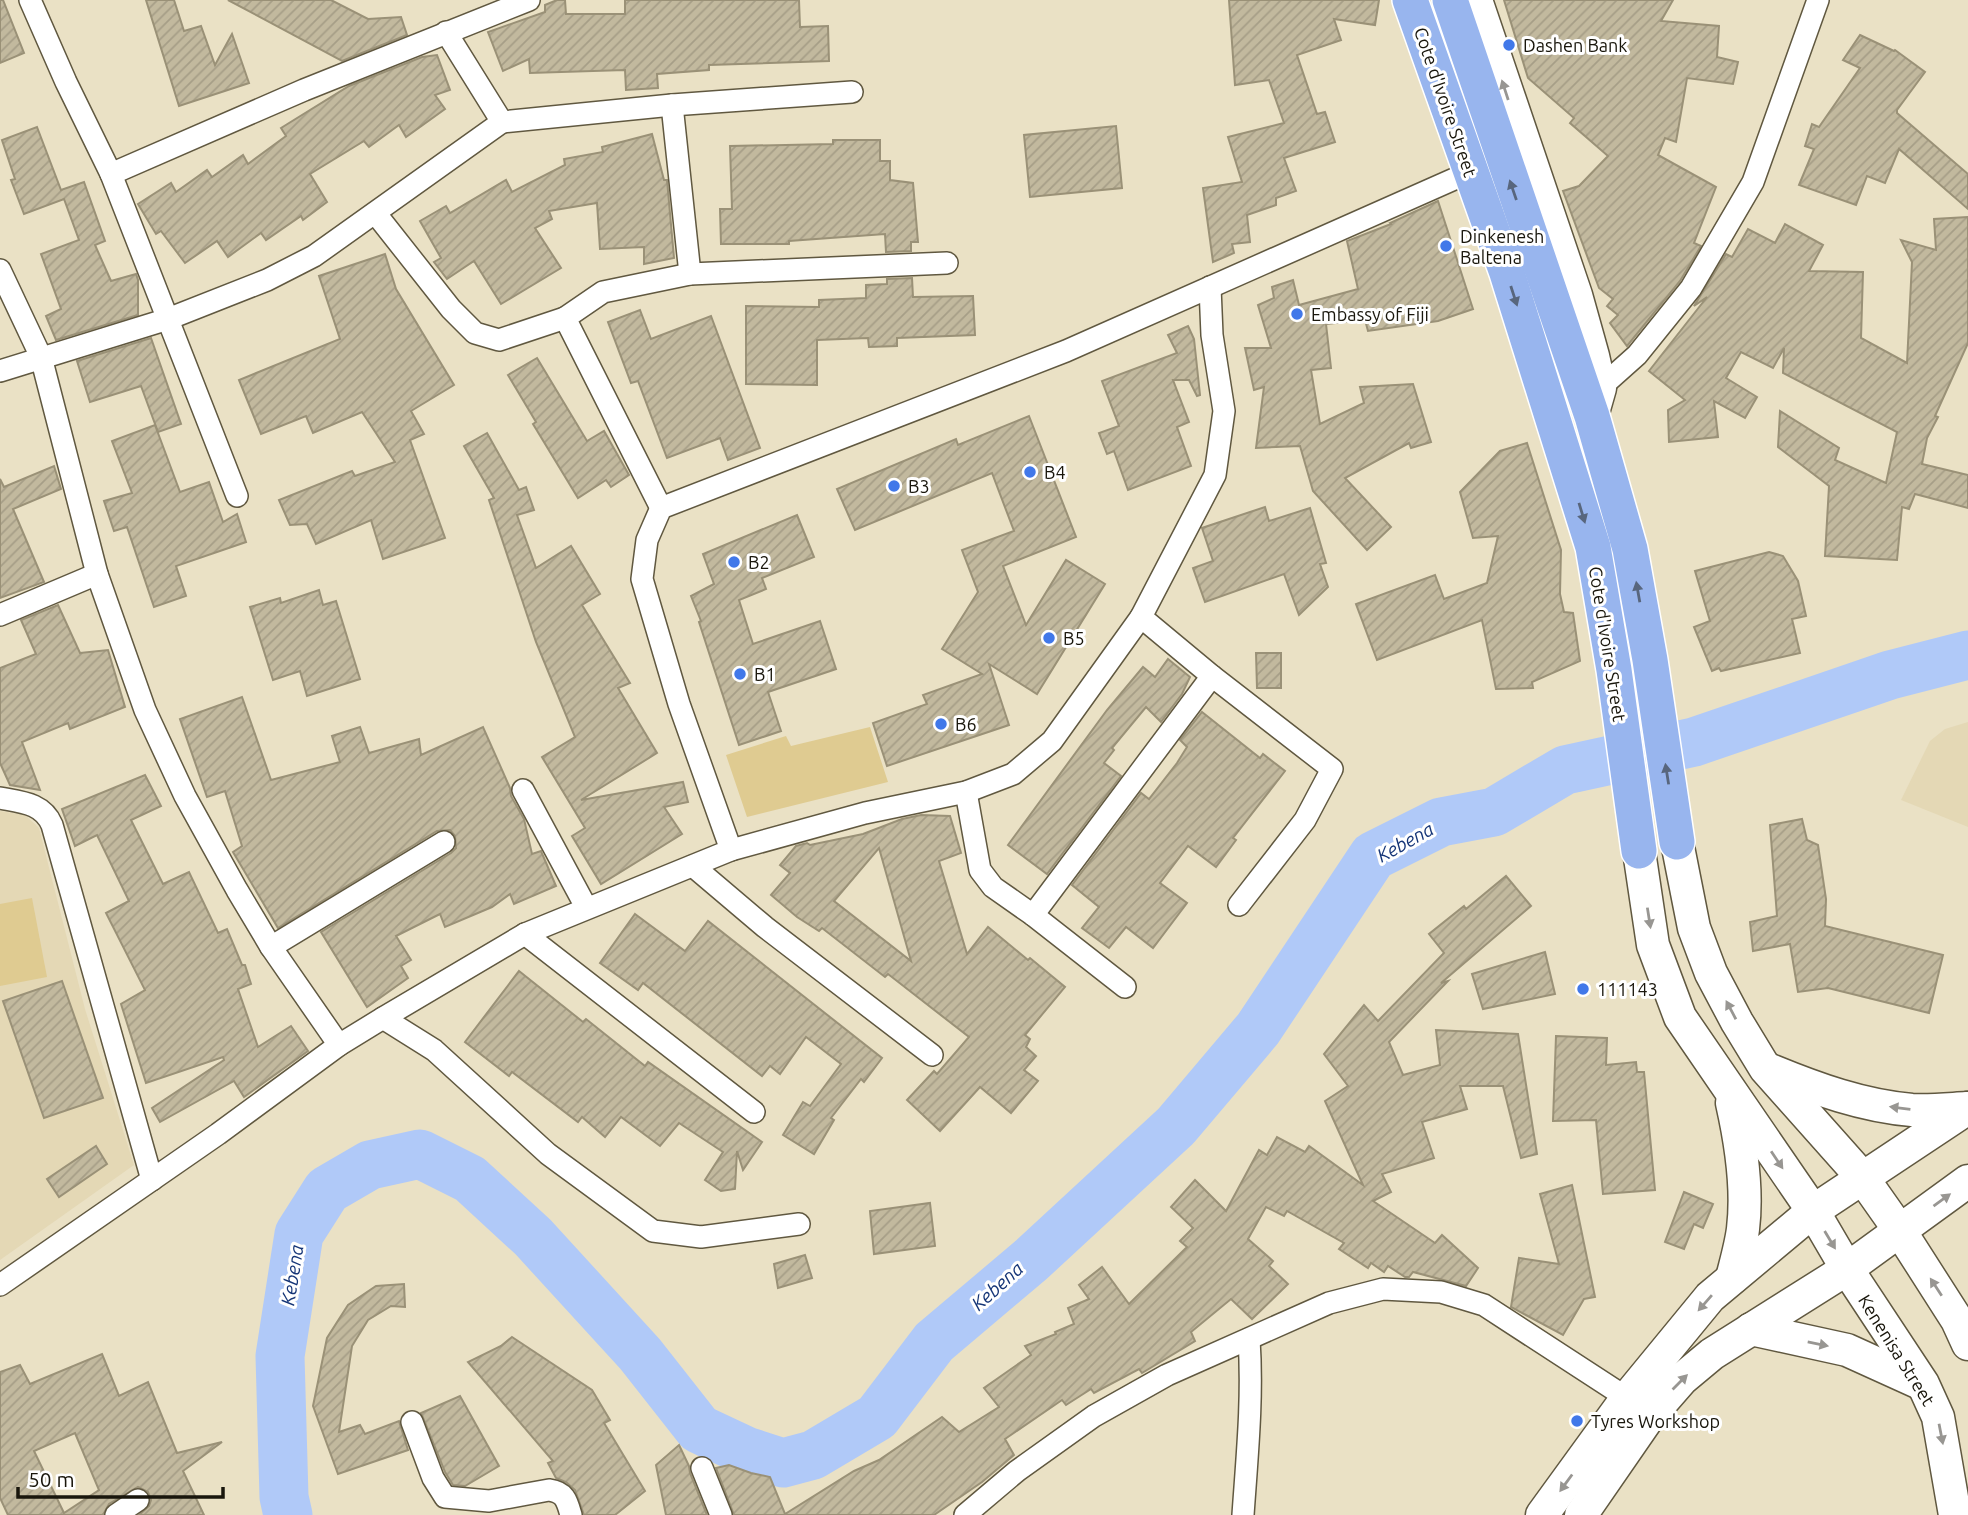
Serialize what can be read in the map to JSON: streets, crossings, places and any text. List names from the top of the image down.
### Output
{
  "streets": {
    "main road": ["Cote d'Ivoire Street", "Kenenisa Street"]
  },
  "crossings": [
    ["Cote d'Ivoire Street", "Kenenisa Street"]
  ],
  "one_way": ["Kenenisa Street"],
  "water": ["Kebena"],
  "places": [
    "Dashen Bank",
    "Dinkenesh Baltena",
    "Embassy of Fiji",
    "B4",
    "B3",
    "B2",
    "B5",
    "B1",
    "B6",
    "111143",
    "Tyres Workshop"
  ],
  "scale_bar": "50 m"
}
